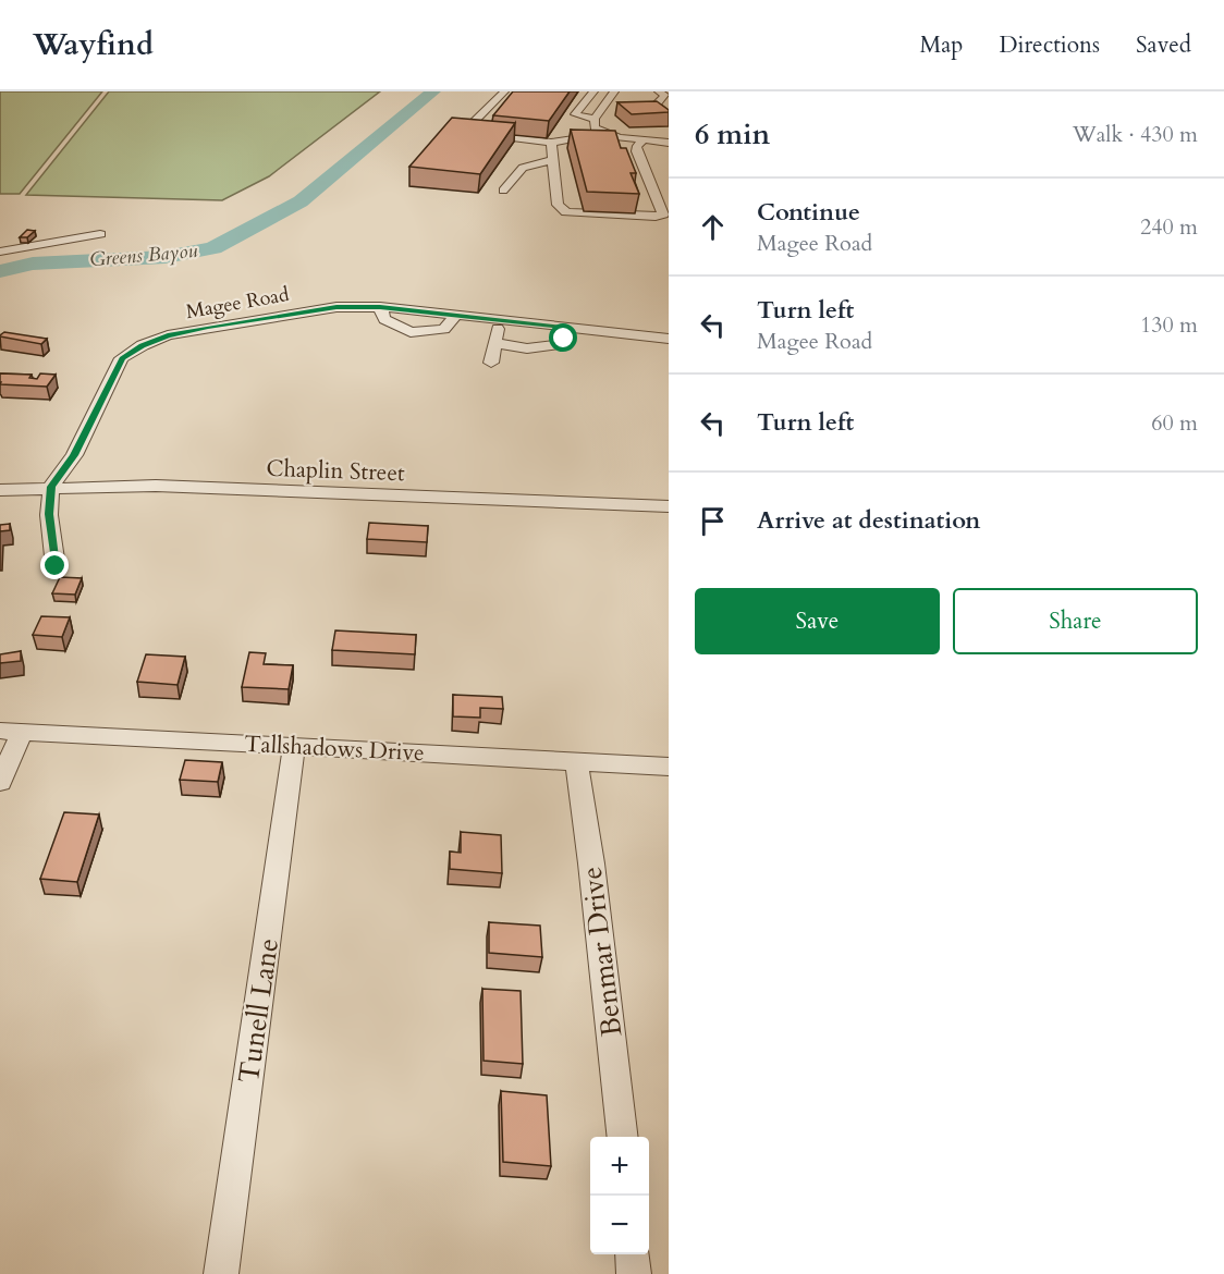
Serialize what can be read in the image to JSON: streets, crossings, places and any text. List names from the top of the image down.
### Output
{
  "streets": {
    "street": [
      "Magee Road",
      "Chaplin Street",
      "Tallshadows Drive",
      "Benmar Drive",
      "Tunell Lane"
    ]
  },
  "crossings": [
    ["Magee Road", "Chaplin Street"],
    ["Tallshadows Drive", "Benmar Drive"],
    ["Tallshadows Drive", "Tunell Lane"]
  ],
  "water": ["Greens Bayou"],
  "page": {
    "header": "Wayfind",
    "nav": ["Map", "Directions", "Saved"],
    "heading": ["6 min", "Walk · 430 m"],
    "list": [
      ["Continue", "Magee Road", "240 m"],
      ["Turn left", "Magee Road", "130 m"],
      ["Turn left", "60 m"],
      "Arrive at destination"
    ],
    "buttons": ["Save", "Share"],
    "map_buttons": ["+", "−"]
  }
}
